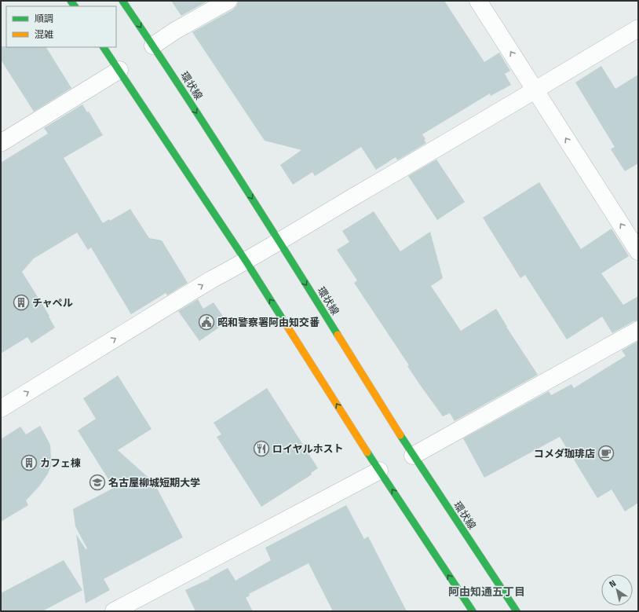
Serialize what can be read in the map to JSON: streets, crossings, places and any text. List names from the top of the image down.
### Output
{
  "streets": {
    "main road": ["環状線"]
  },
  "districts": ["阿由知通五丁目"],
  "places": {
    "building": ["チャペル", "カフェ棟"],
    "public building": ["昭和警察署阿由知交番"],
    "restaurant": ["ロイヤルホスト"],
    "cafe": ["コメダ珈琲店"],
    "school or university": ["名古屋柳城短期大学"]
  },
  "legend": ["順調", "混雑"],
  "north": "top left"
}
